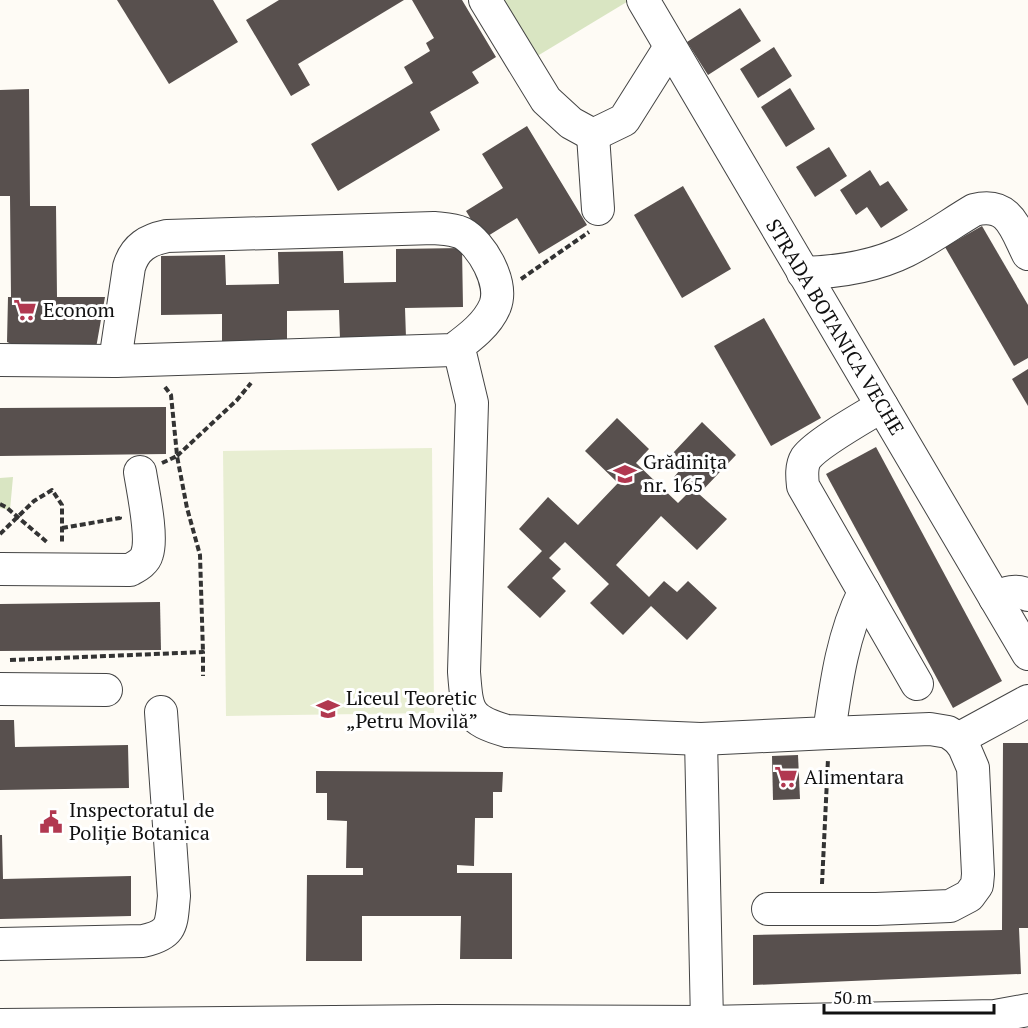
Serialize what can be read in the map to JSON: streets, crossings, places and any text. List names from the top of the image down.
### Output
{
  "streets": {
    "street": ["STRADA BOTANICA VECHE"]
  },
  "places": {
    "supermarket": ["Econom", "Alimentara"],
    "school or university": ["Grădinița nr. 165", "Liceul Teoretic „Petru Movilă”"],
    "public building": ["Inspectoratul de Poliție Botanica"]
  },
  "scale_bar": "50 m"
}
